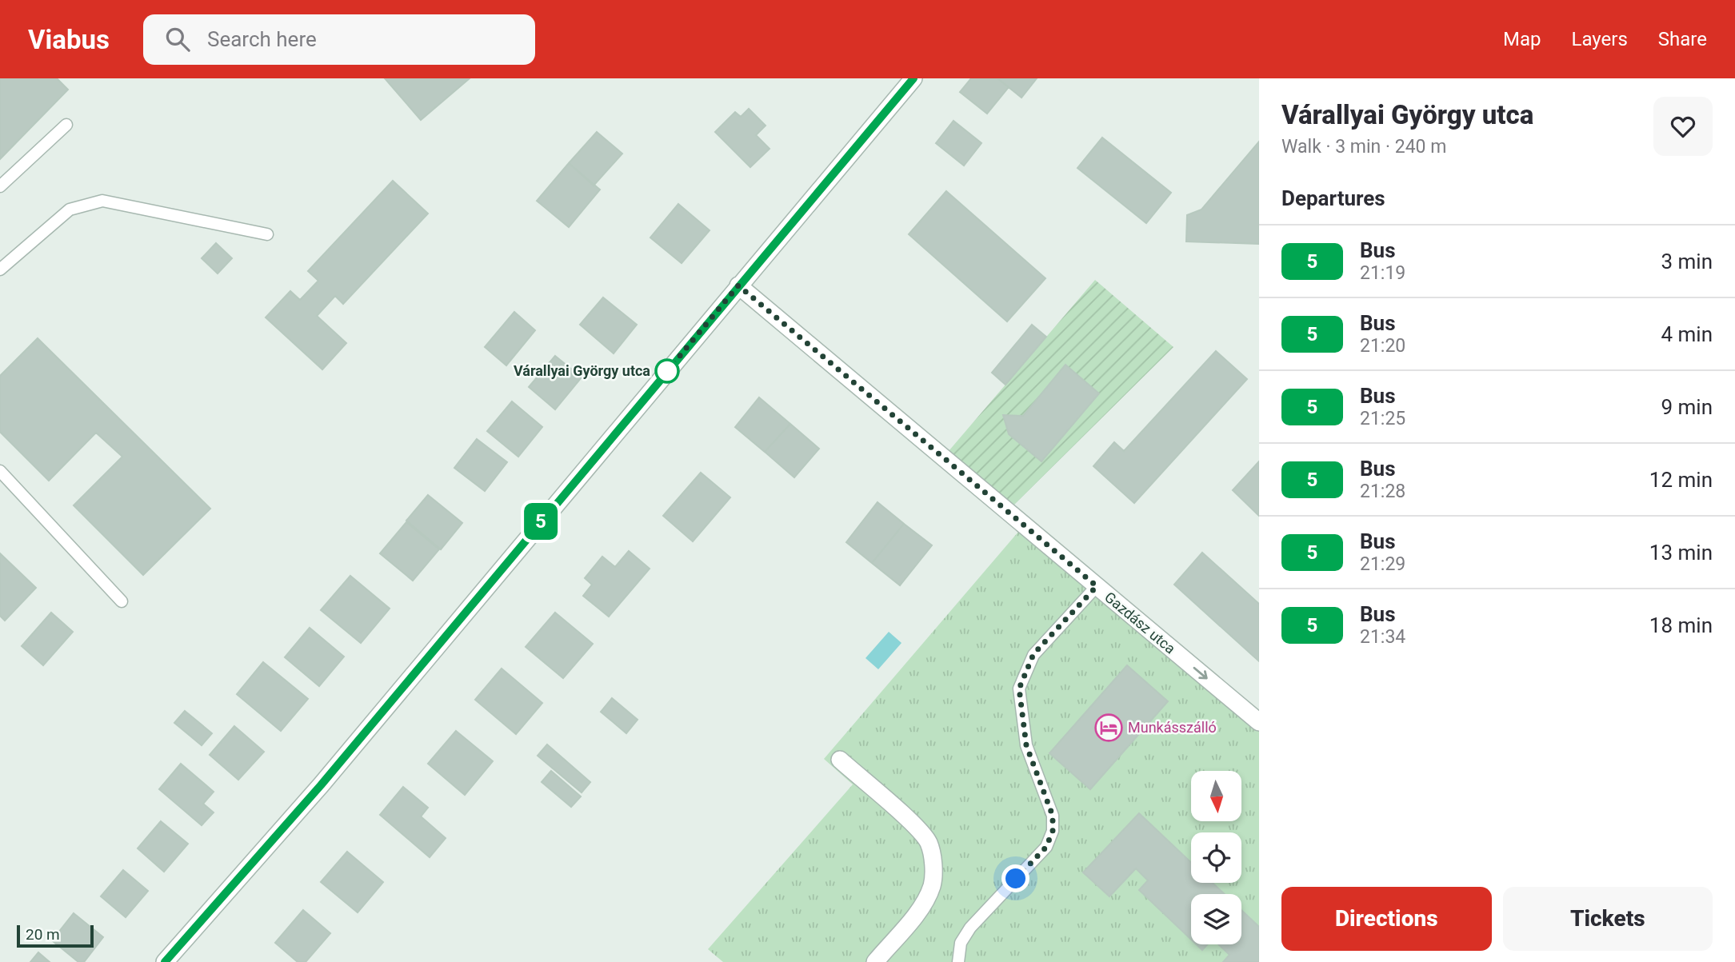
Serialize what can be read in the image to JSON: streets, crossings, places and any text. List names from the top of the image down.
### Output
{
  "streets": {
    "street": ["Gazdász utca"]
  },
  "places": {
    "other": ["Várallyai György utca"],
    "hotel": ["Munkásszálló"]
  },
  "lines": ["bus line 5"],
  "scale_bar": "20 m",
  "north": "bottom",
  "page": {
    "header": "Viabus",
    "search": "Search here",
    "nav": ["Map", "Layers", "Share"],
    "on_map": "5",
    "heading": [
      ["Várallyai György utca", "Walk · 3 min · 240 m"],
      "Departures"
    ],
    "list": [
      {
        "mark": "5",
        "name": "Bus",
        "note": "21:19",
        "value": "3 min"
      },
      {
        "mark": "5",
        "name": "Bus",
        "note": "21:20",
        "value": "4 min"
      },
      {
        "mark": "5",
        "name": "Bus",
        "note": "21:25",
        "value": "9 min"
      },
      {
        "mark": "5",
        "name": "Bus",
        "note": "21:28",
        "value": "12 min"
      },
      {
        "mark": "5",
        "name": "Bus",
        "note": "21:29",
        "value": "13 min"
      },
      {
        "mark": "5",
        "name": "Bus",
        "note": "21:34",
        "value": "18 min"
      }
    ],
    "buttons": ["Directions", "Tickets"],
    "scale": "20 m"
  }
}
